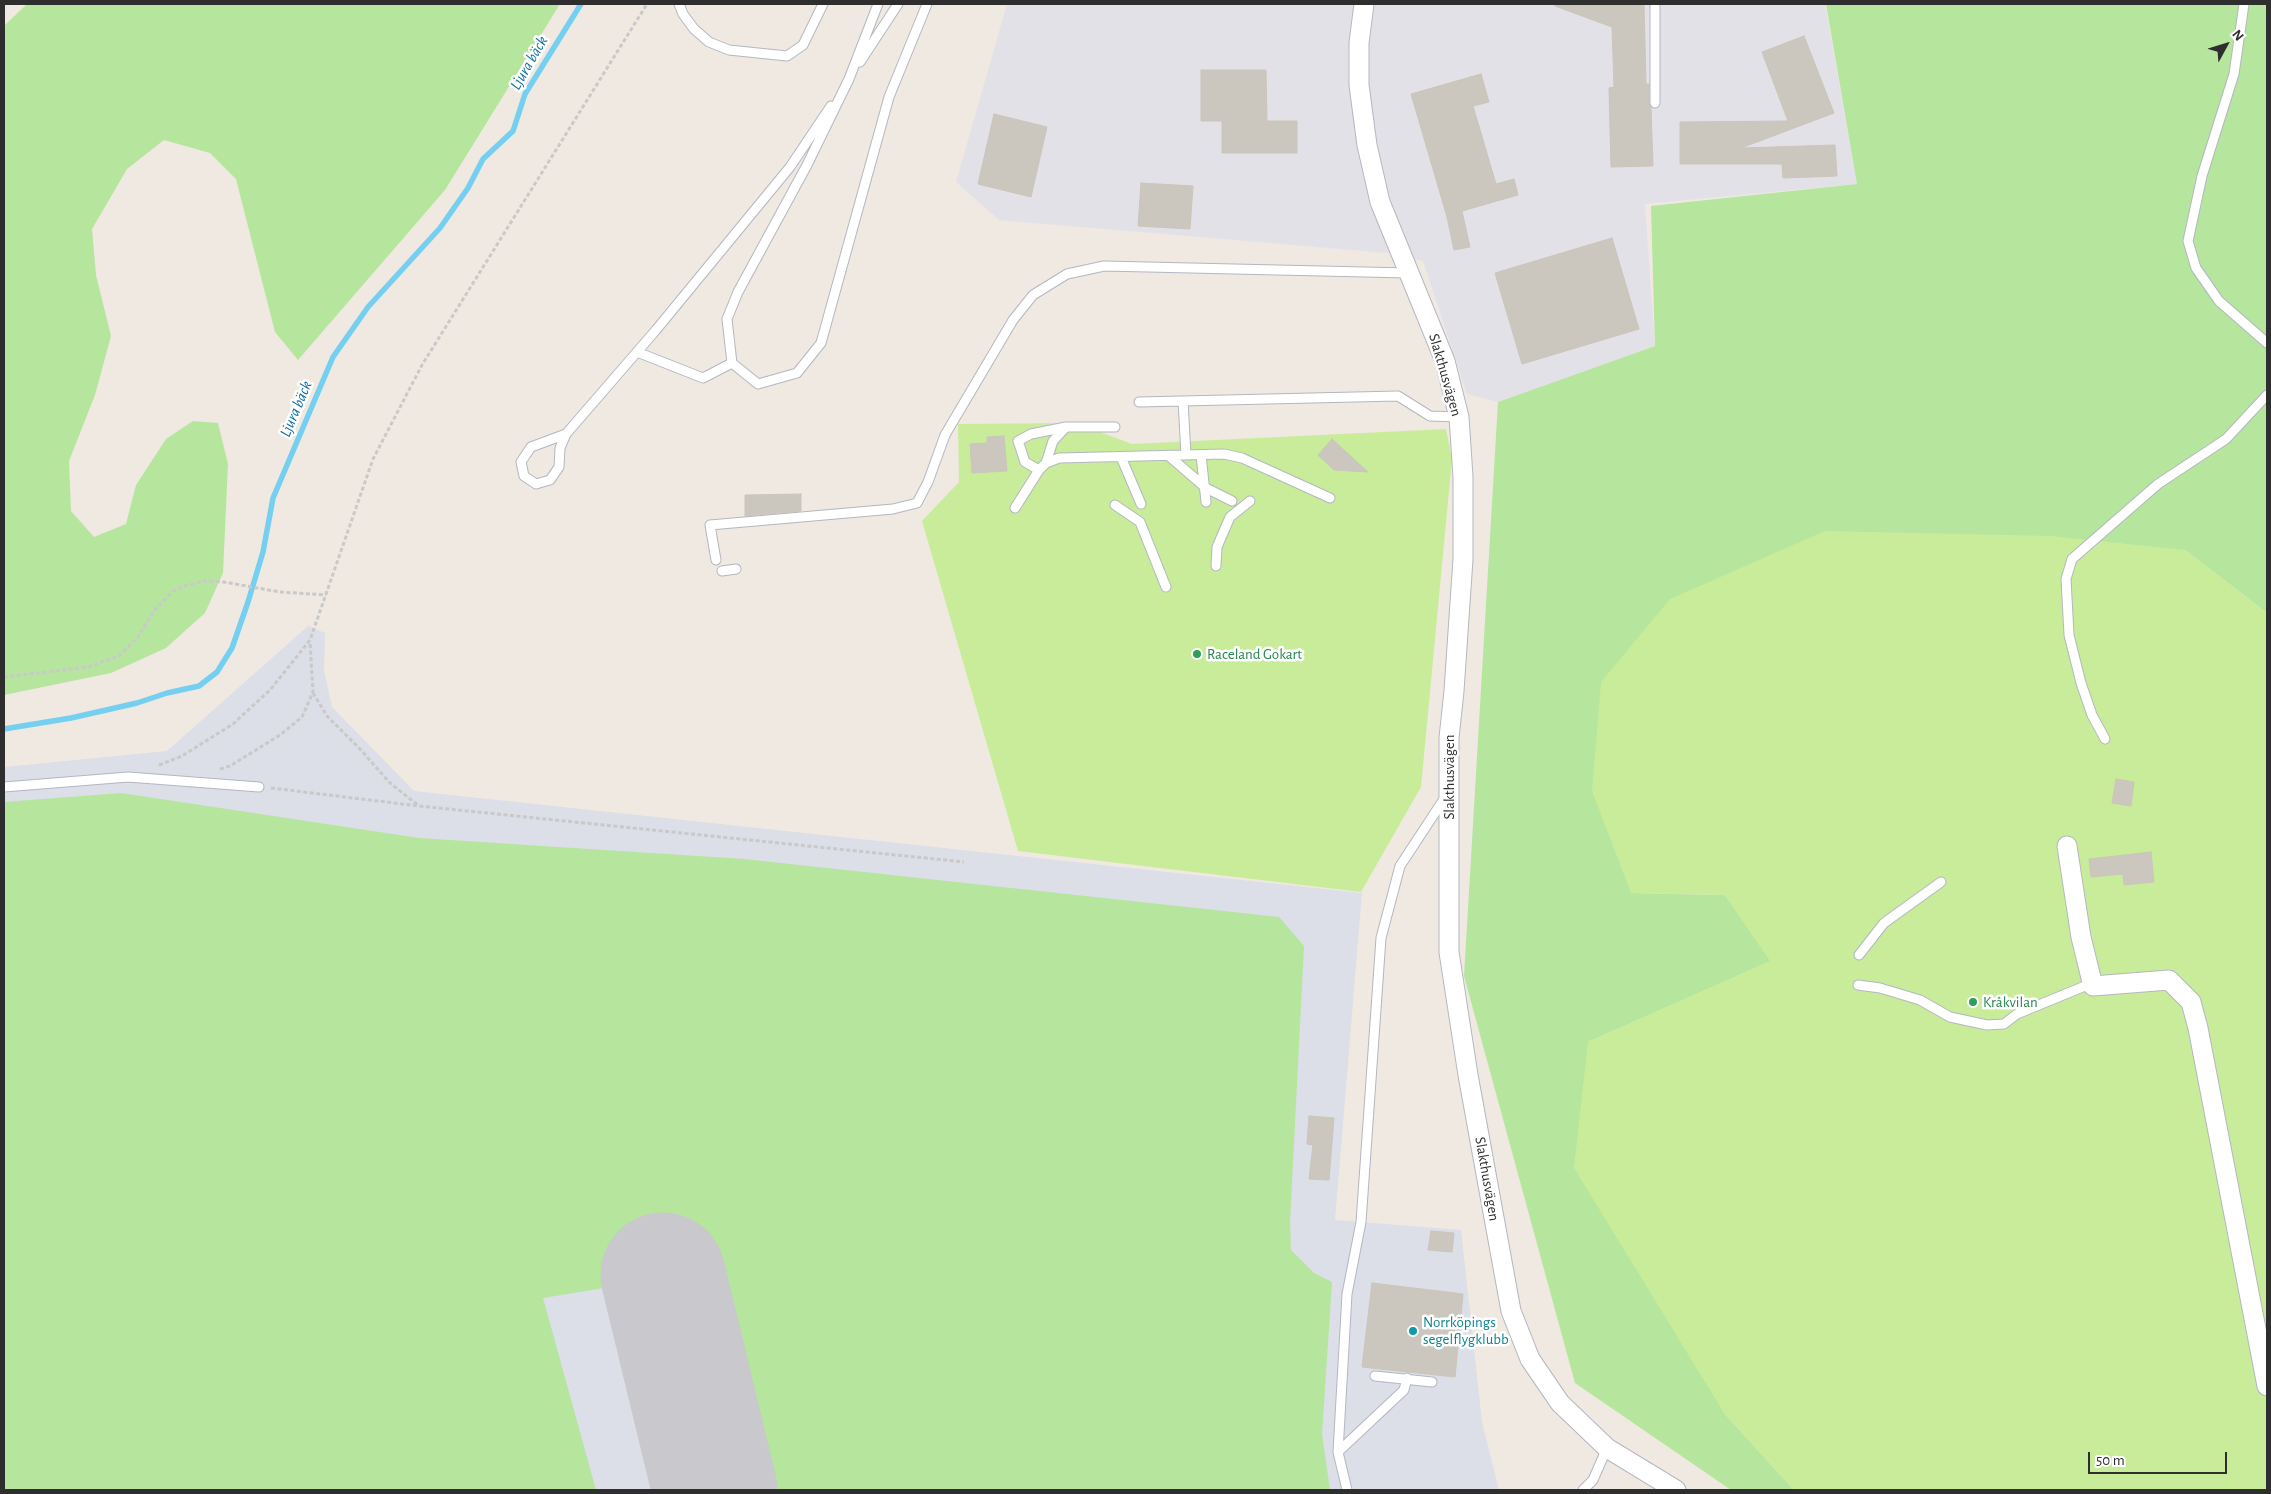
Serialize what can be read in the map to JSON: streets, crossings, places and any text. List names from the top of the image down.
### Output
{
  "streets": {
    "street": ["Slakthusvägen"]
  },
  "water": ["Ljura bäck"],
  "places": ["Raceland Gokart", "Kråkvilan", "Norrköpings segelflygklubb"],
  "scale_bar": "50 m",
  "north": "top right"
}
